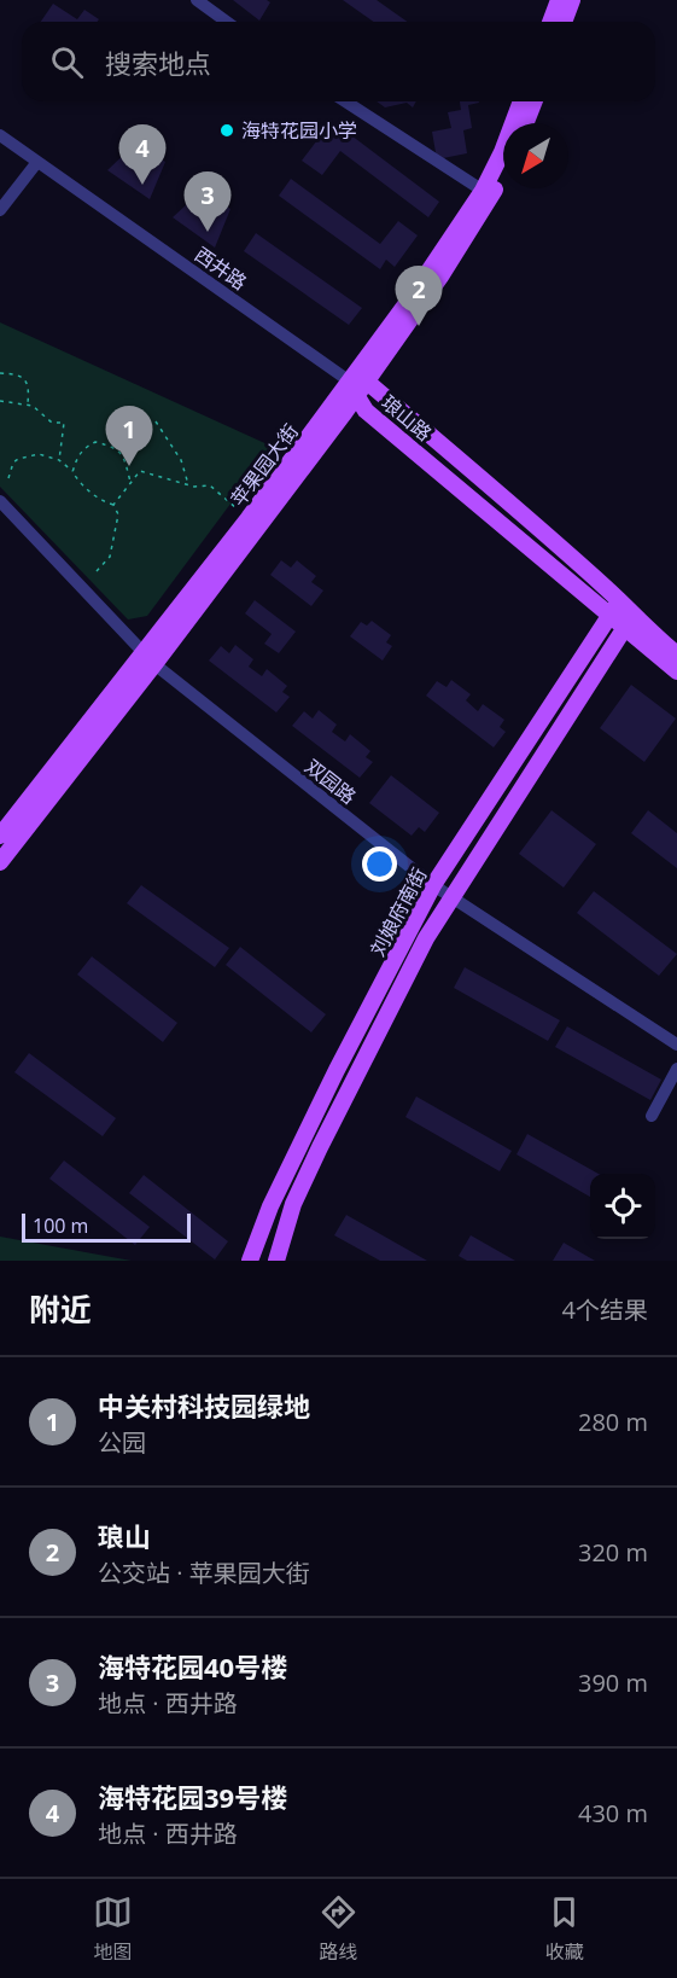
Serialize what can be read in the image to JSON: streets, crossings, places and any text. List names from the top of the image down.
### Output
{
  "streets": {
    "main road": ["琅山路", "苹果园大街", "刘娘府南街"],
    "street": ["西井路", "双园路"]
  },
  "crossings": [
    ["西井路", "琅山路"],
    ["西井路", "苹果园大街"],
    ["琅山路", "苹果园大街"],
    ["琅山路", "刘娘府南街"],
    ["苹果园大街", "双园路"],
    ["双园路", "刘娘府南街"]
  ],
  "places": ["海特花园小学"],
  "scale_bar": "100 m",
  "north": "bottom left",
  "page": {
    "search": "搜索地点",
    "pins": [
      "4",
      "3",
      "2",
      "1"
    ],
    "scale": "100 m",
    "heading": ["附近", "4个结果"],
    "list": [
      {
        "mark": "1",
        "name": "中关村科技园绿地",
        "note": "公园",
        "value": "280 m"
      },
      {
        "mark": "2",
        "name": "琅山",
        "note": "公交站 · 苹果园大街",
        "value": "320 m"
      },
      {
        "mark": "3",
        "name": "海特花园40号楼",
        "note": "地点 · 西井路",
        "value": "390 m"
      },
      {
        "mark": "4",
        "name": "海特花园39号楼",
        "note": "地点 · 西井路",
        "value": "430 m"
      }
    ],
    "nav": ["地图", "路线", "收藏"]
  }
}
